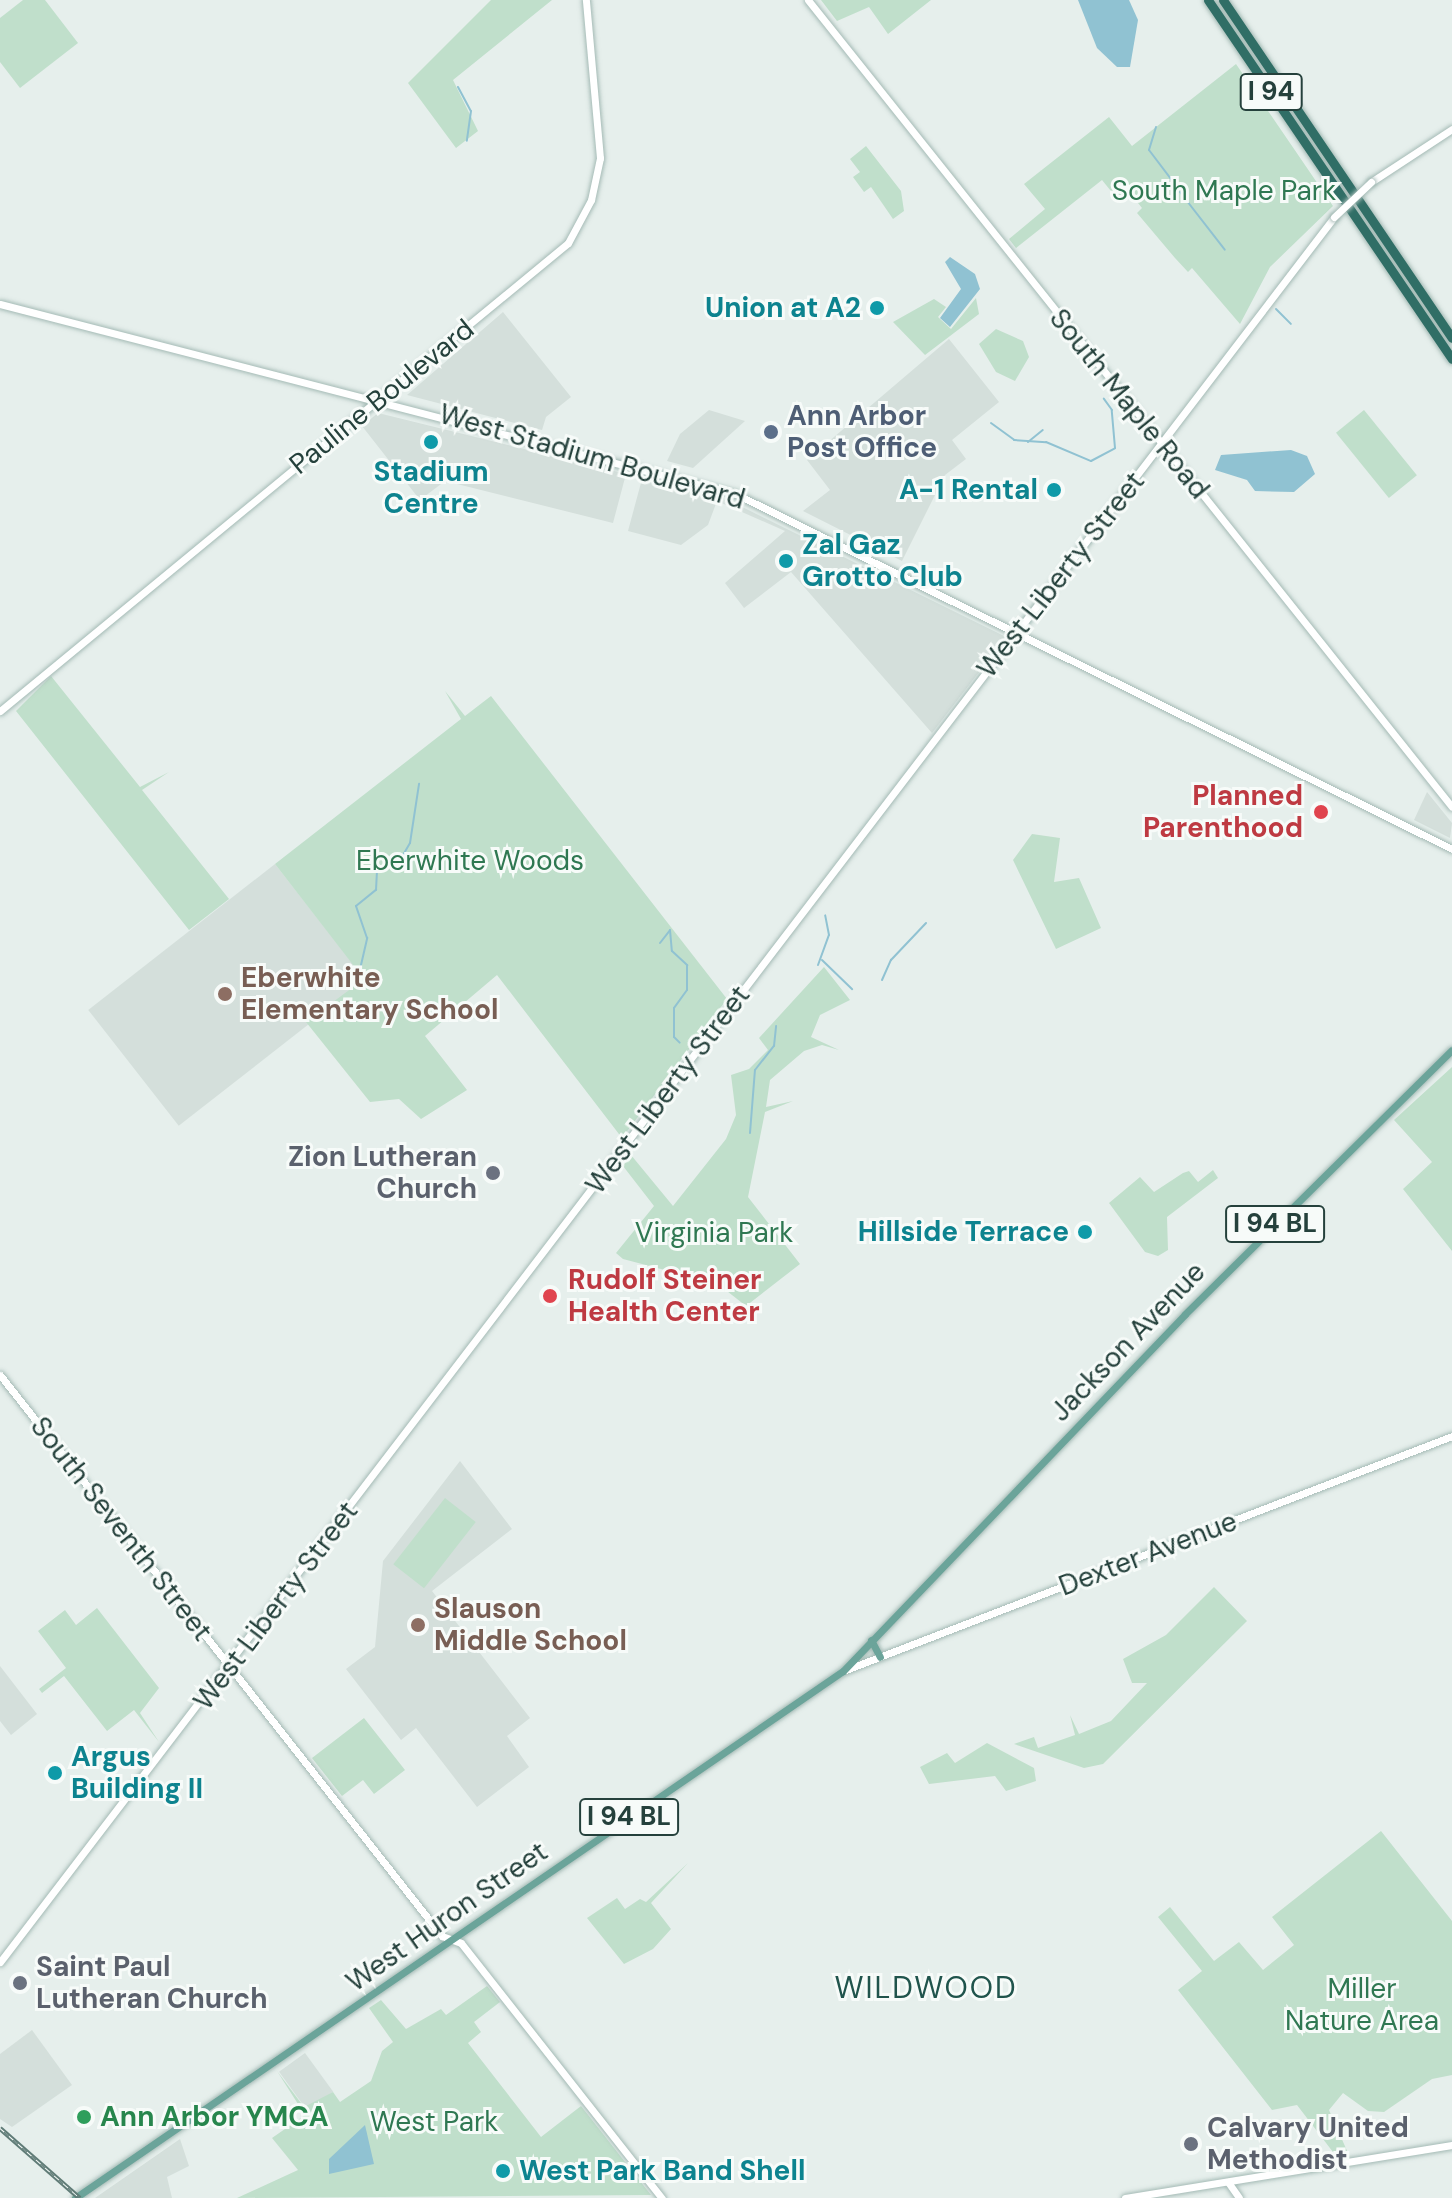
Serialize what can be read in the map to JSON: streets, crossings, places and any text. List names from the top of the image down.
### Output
{
  "streets": {
    "highway": ["I 94"],
    "main road": [
      "Pauline Boulevard",
      "South Maple Road",
      "West Stadium Boulevard",
      "West Liberty Street",
      "I 94 BL",
      "Jackson Avenue",
      "South Seventh Street",
      "Dexter Avenue",
      "West Huron Street"
    ]
  },
  "crossings": [
    ["Pauline Boulevard", "West Stadium Boulevard"],
    ["South Maple Road", "West Liberty Street"],
    ["West Stadium Boulevard", "West Liberty Street"],
    ["West Liberty Street", "South Seventh Street"],
    ["Jackson Avenue", "Dexter Avenue"],
    ["Jackson Avenue", "West Huron Street"],
    ["South Seventh Street", "West Huron Street"],
    ["Dexter Avenue", "West Huron Street"]
  ],
  "districts": ["WILDWOOD"],
  "parks": [
    "South Maple Park",
    "Eberwhite Woods",
    "Virginia Park",
    "Miller Nature Area",
    "West Park"
  ],
  "places": [
    "Union at A2",
    "Ann Arbor Post Office",
    "Stadium Centre",
    "A-1 Rental",
    "Zal Gaz Grotto Club",
    "Planned Parenthood",
    "Eberwhite Elementary School",
    "Zion Lutheran Church",
    "Hillside Terrace",
    "Rudolf Steiner Health Center",
    "Slauson Middle School",
    "Argus Building II",
    "Saint Paul Lutheran Church",
    "Ann Arbor YMCA",
    "Calvary United Methodist",
    "West Park Band Shell"
  ]
}
